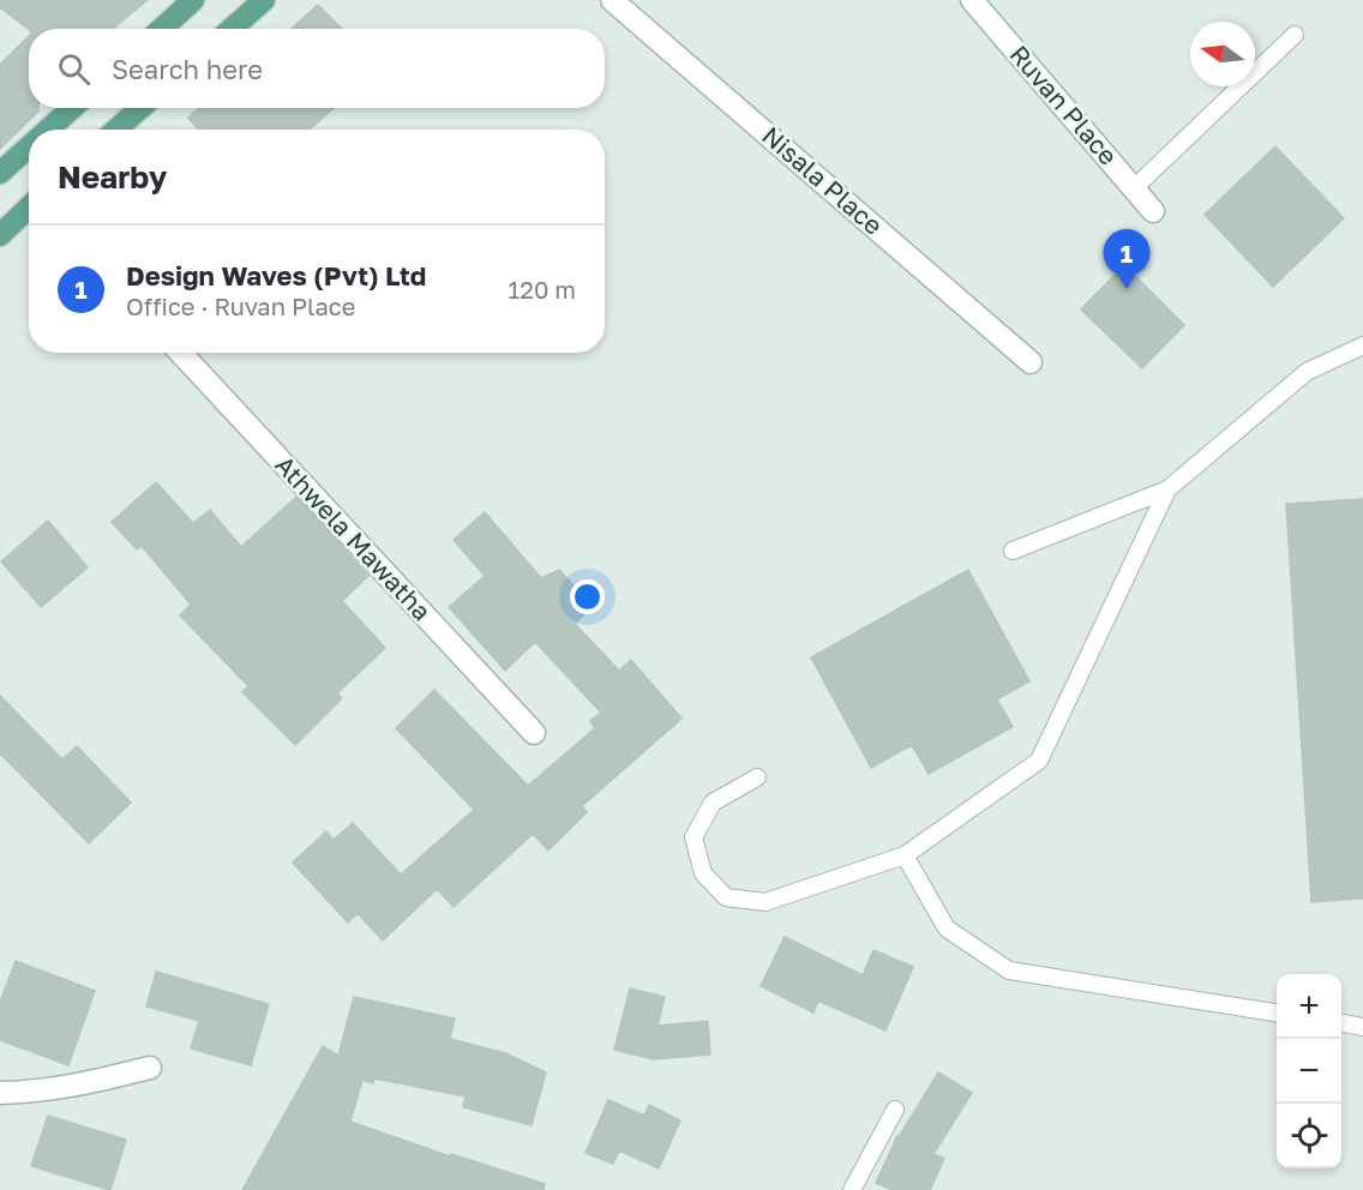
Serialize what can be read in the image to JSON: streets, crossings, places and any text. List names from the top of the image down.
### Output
{
  "streets": {
    "street": ["Ruvan Place", "Nisala Place", "Athwela Mawatha"]
  },
  "north": "left",
  "page": {
    "search": "Search here",
    "heading": "Nearby",
    "list": [
      {
        "mark": "1",
        "name": "Design Waves (Pvt) Ltd",
        "note": "Office · Ruvan Place",
        "value": "120 m"
      }
    ],
    "pins": "1",
    "map_buttons": ["+", "−"]
  }
}
